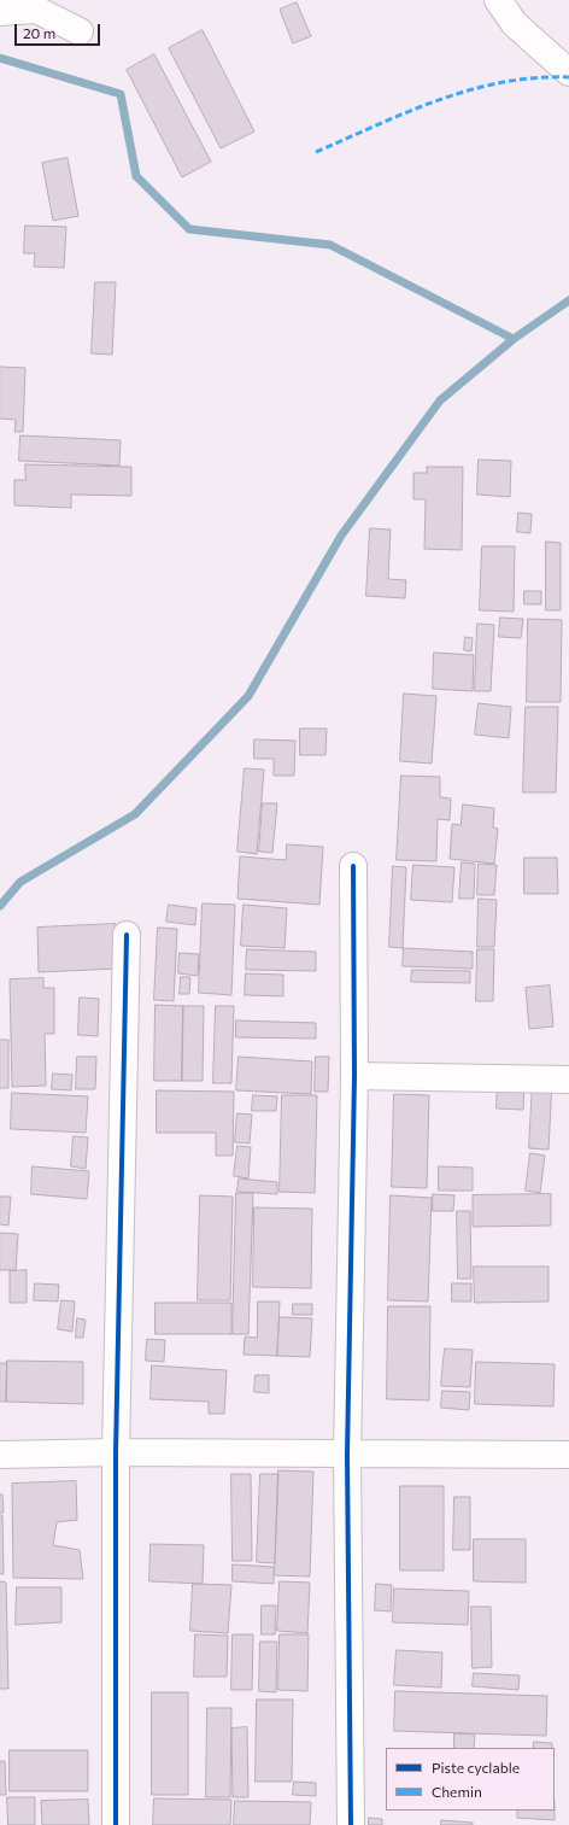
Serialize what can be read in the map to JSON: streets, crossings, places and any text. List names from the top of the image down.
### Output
{
  "legend": ["Piste cyclable", "Chemin"],
  "scale_bar": "20 m"
}
